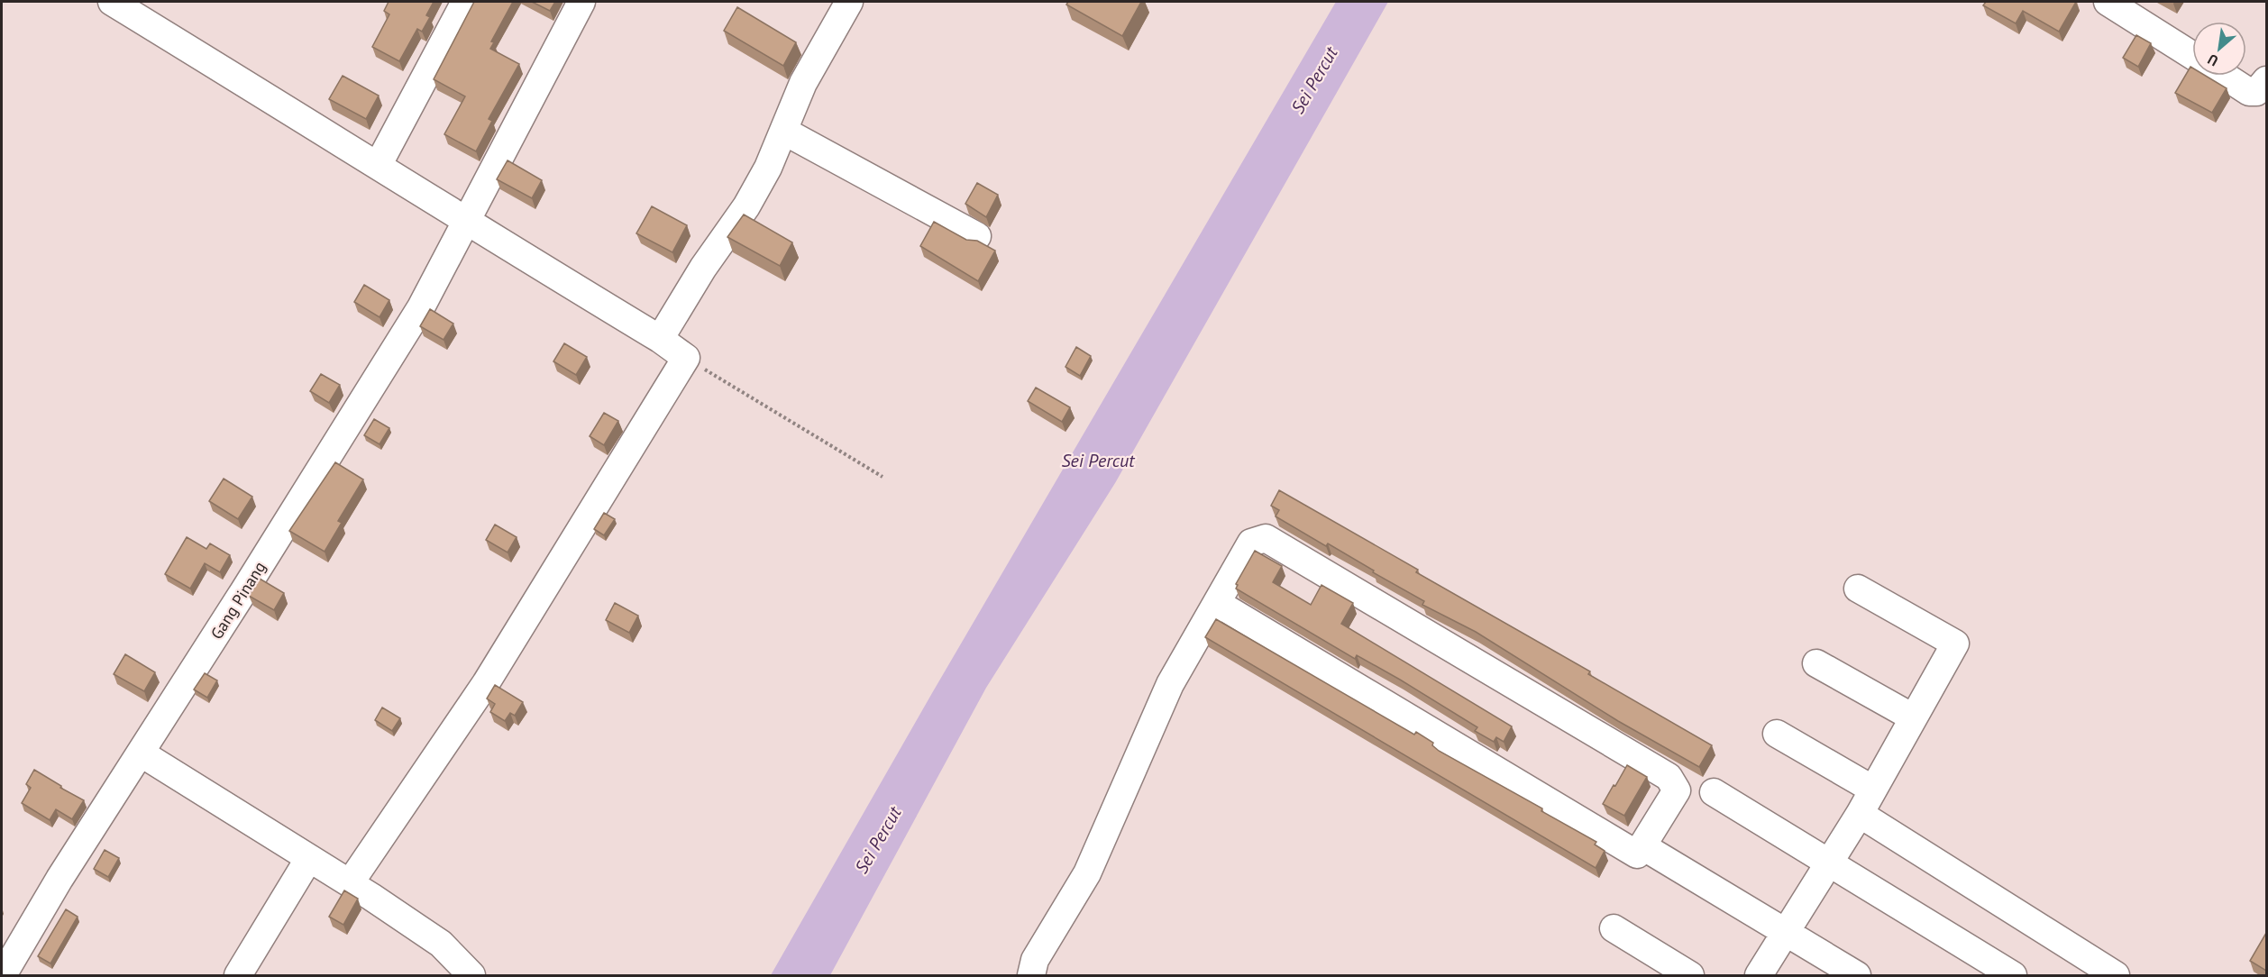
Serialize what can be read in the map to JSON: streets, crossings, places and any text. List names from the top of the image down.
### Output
{
  "streets": {
    "street": ["Gang Pinang"]
  },
  "water": ["Sei Percut"],
  "north": "bottom left"
}
